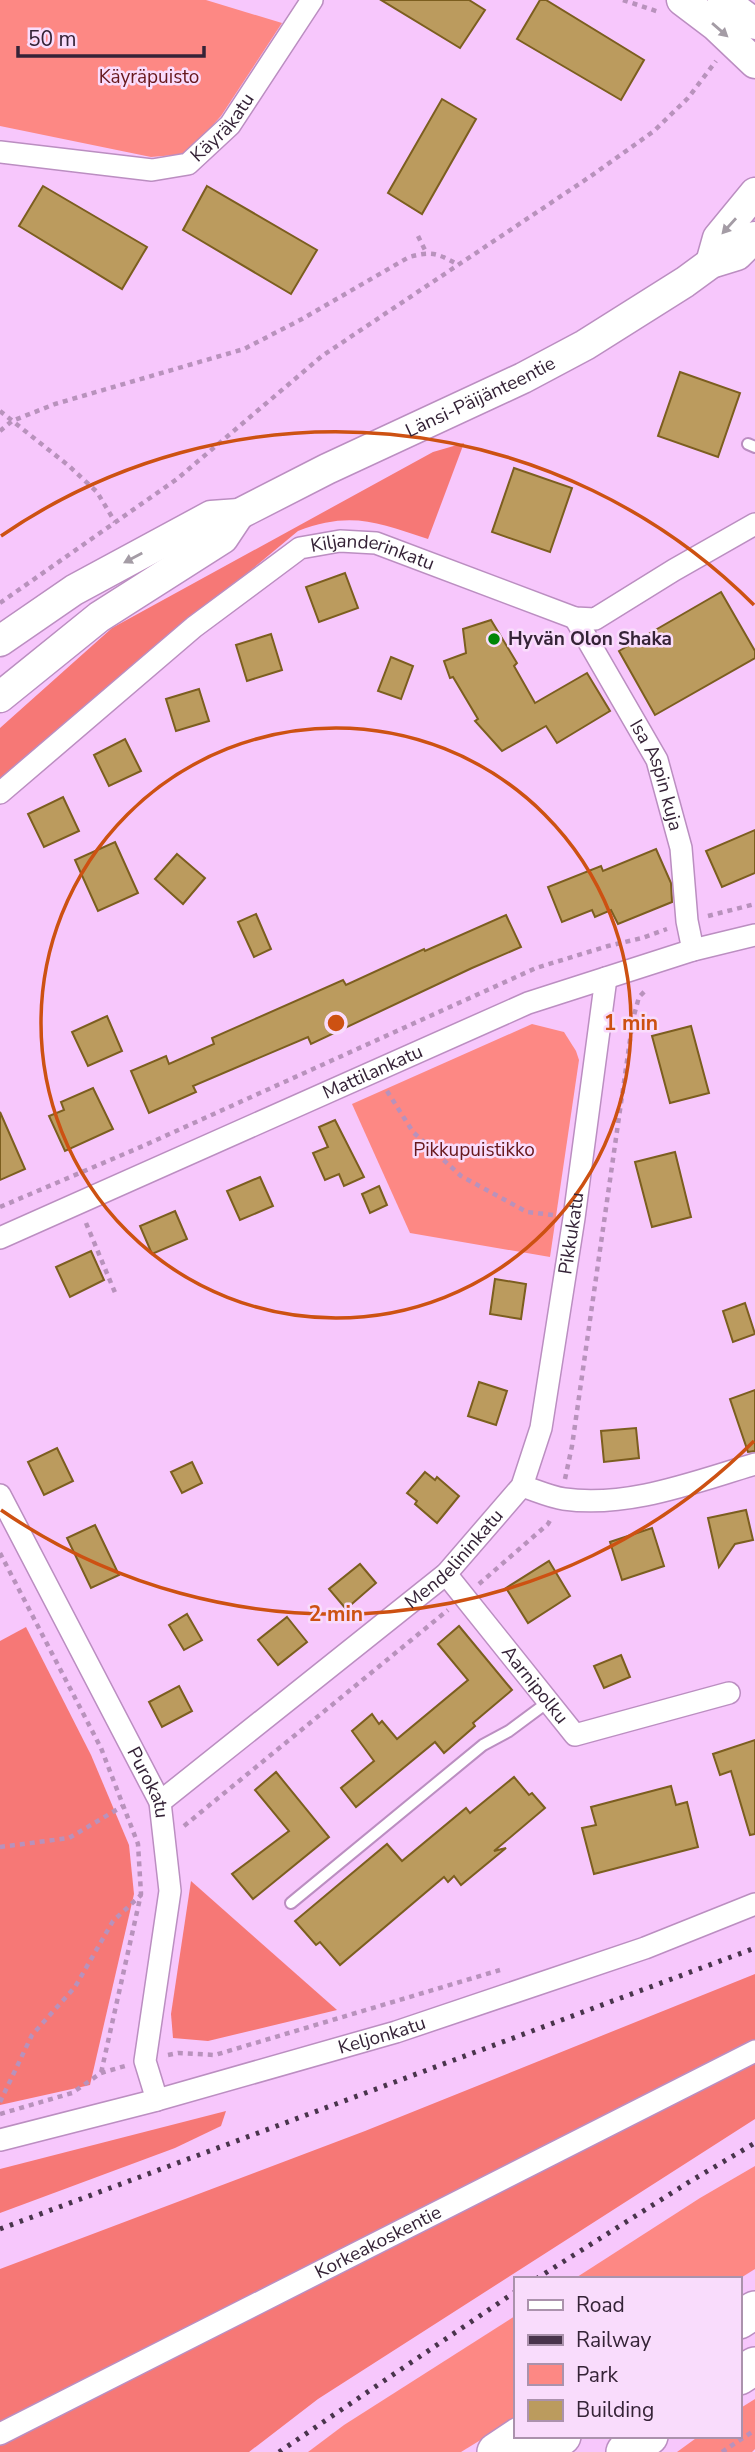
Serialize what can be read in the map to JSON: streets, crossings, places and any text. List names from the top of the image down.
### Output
{
  "streets": {
    "main road": ["Länsi-Päijänteentie"],
    "street": [
      "Käyräkatu",
      "Kiljanderinkatu",
      "Isa Aspin kuja",
      "Mattilankatu",
      "Pikkukatu",
      "Mendelininkatu",
      "Aarnipolku",
      "Purokatu",
      "Keljonkatu",
      "Korkeakoskentie"
    ]
  },
  "crossings": [
    ["Kiljanderinkatu", "Isa Aspin kuja"],
    ["Isa Aspin kuja", "Mattilankatu"],
    ["Mattilankatu", "Pikkukatu"],
    ["Pikkukatu", "Mendelininkatu"],
    ["Mendelininkatu", "Aarnipolku"],
    ["Mendelininkatu", "Purokatu"],
    ["Purokatu", "Keljonkatu"]
  ],
  "parks": ["Käyräpuisto", "Pikkupuistikko"],
  "places": ["Hyvän Olon Shaka"],
  "legend": [
    "Road",
    "Railway",
    "Park",
    "Building"
  ],
  "scale_bar": "50 m",
  "rings": ["1 min", "2 min"]
}
